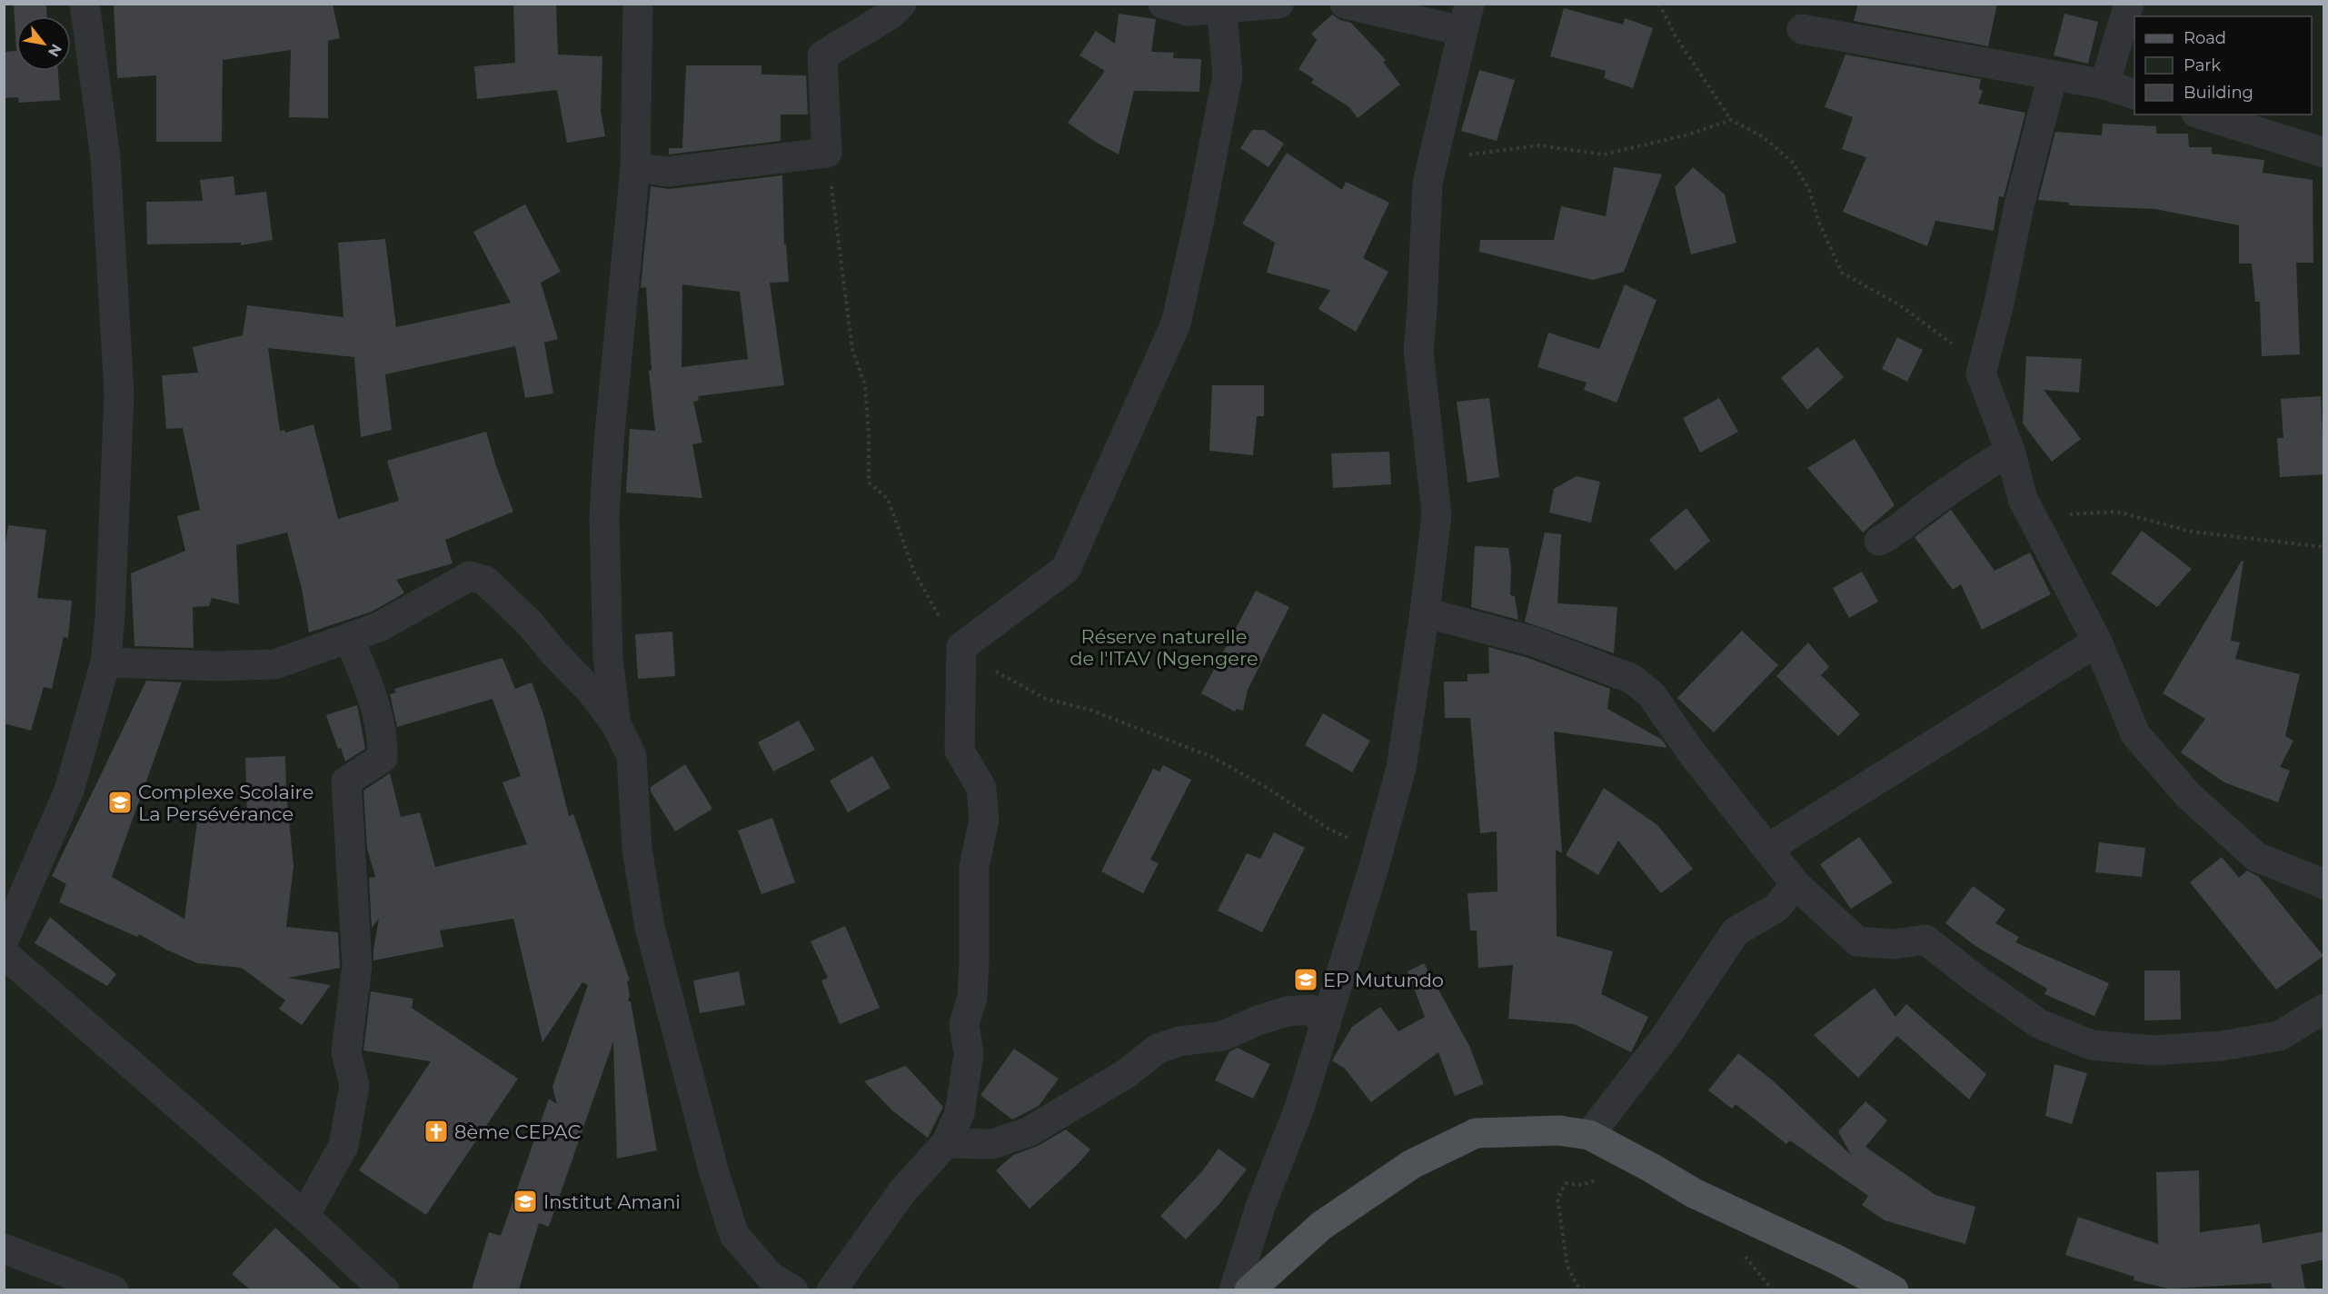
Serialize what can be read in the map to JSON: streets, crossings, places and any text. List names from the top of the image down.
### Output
{
  "parks": ["Réserve naturelle de l'ITAV (Ngengere"],
  "places": {
    "school or university": ["Complexe Scolaire La Persévérance", "EP Mutundo", "Institut Amani"],
    "church": ["8ème CEPAC"]
  },
  "legend": ["Road", "Park", "Building"],
  "north": "bottom right"
}
